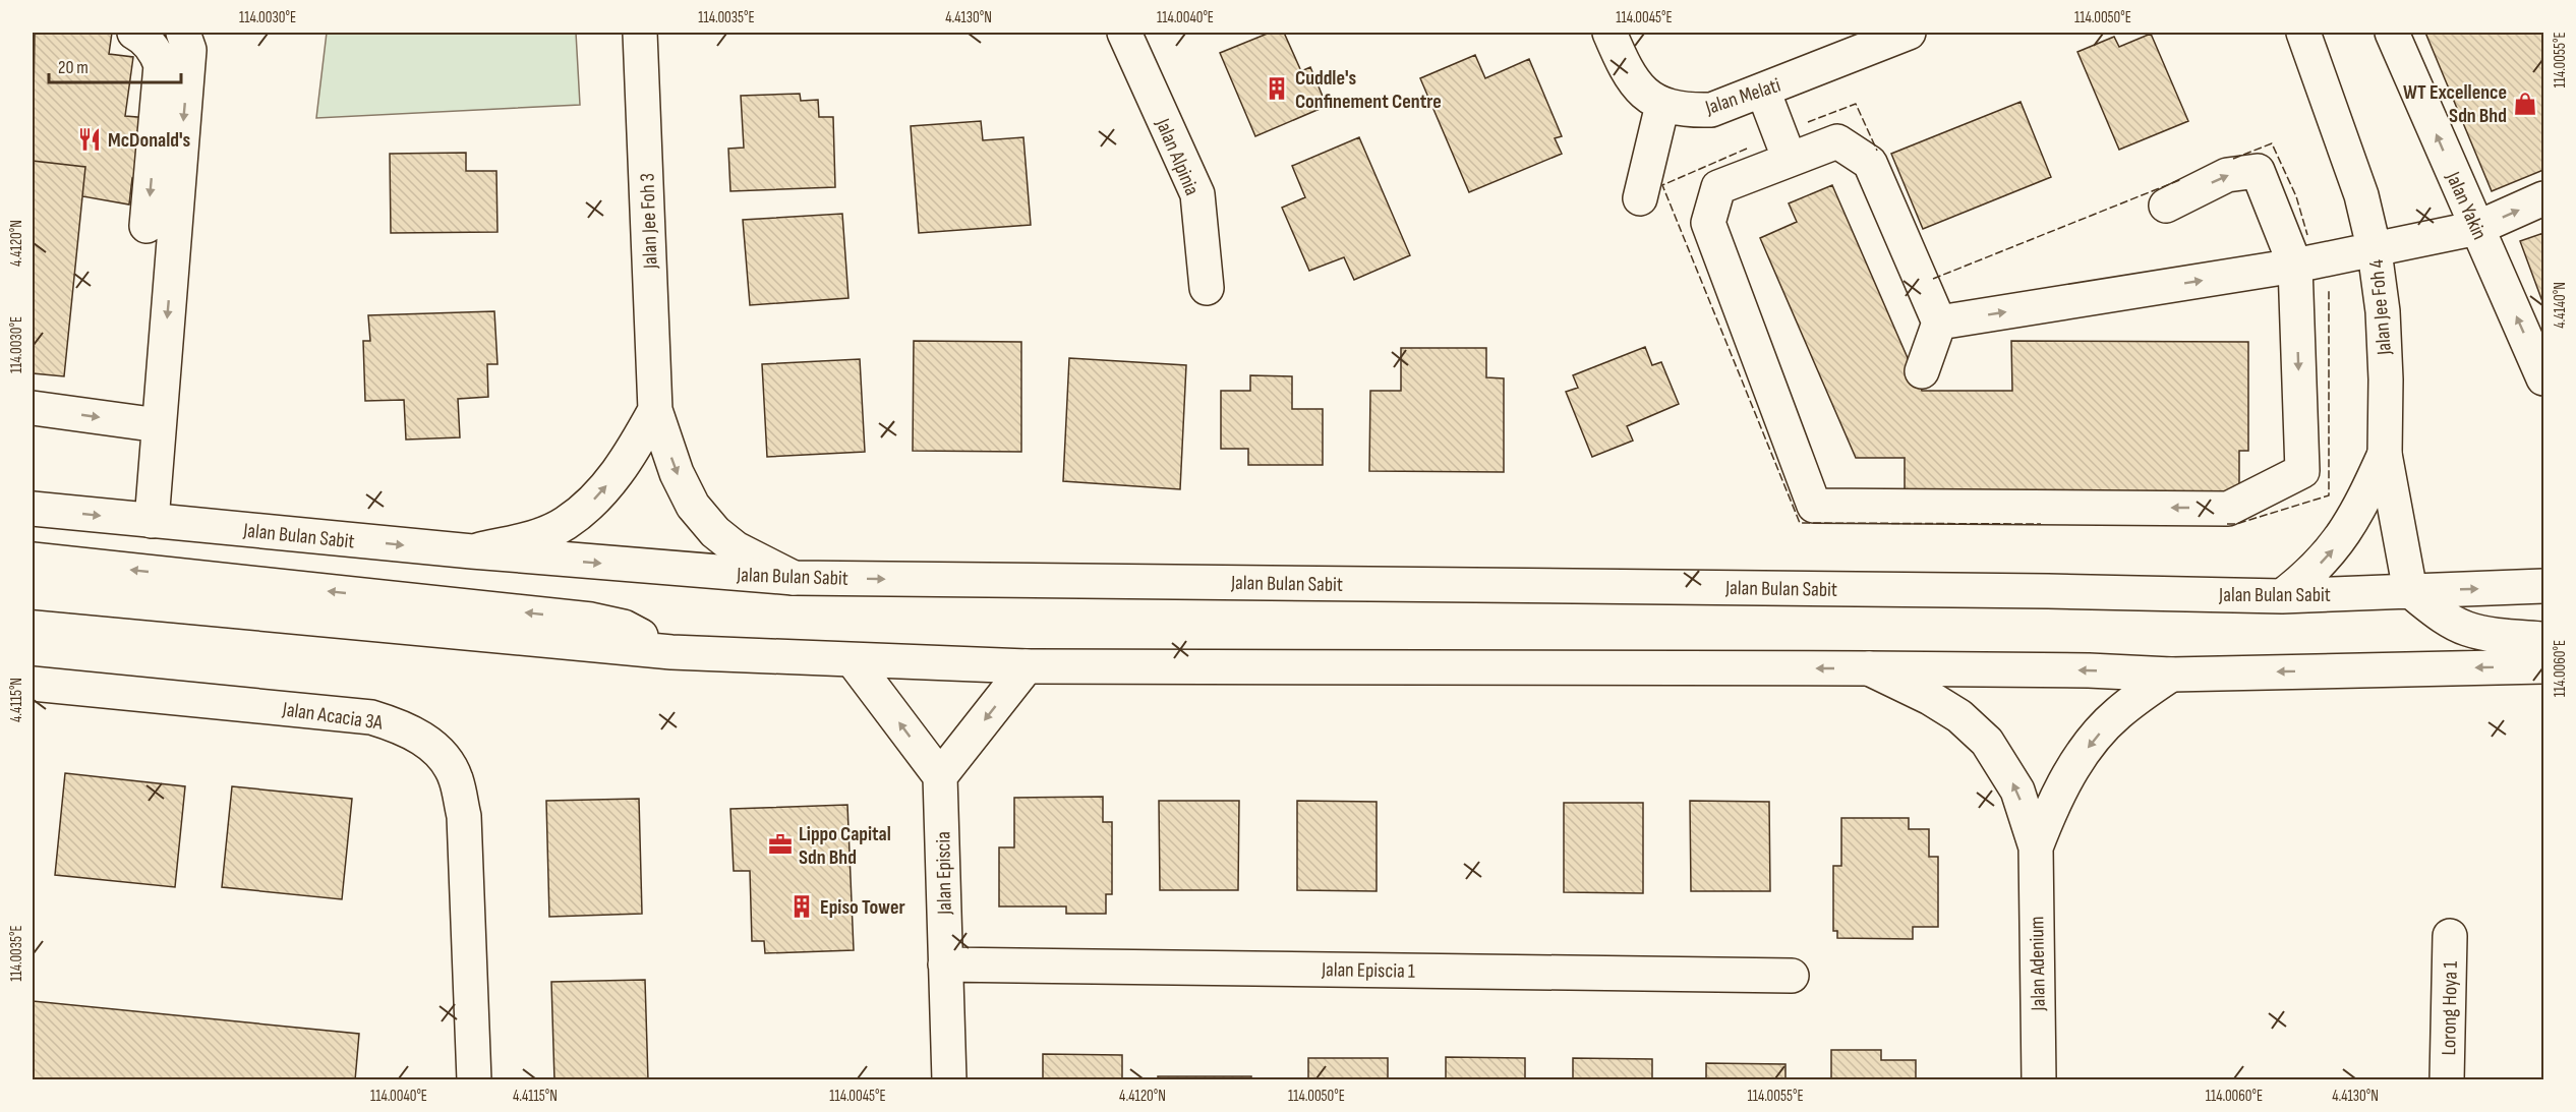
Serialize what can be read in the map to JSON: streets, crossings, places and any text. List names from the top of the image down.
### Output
{
  "streets": {
    "main road": [
      "Jalan Melati",
      "Jalan Alpinia",
      "Jalan Yakin",
      "Jalan Jee Foh 3",
      "Jalan Jee Foh 4",
      "Jalan Bulan Sabit",
      "Jalan Acacia 3A",
      "Jalan Episcia",
      "Jalan Adenium",
      "Jalan Episcia 1",
      "Lorong Hoya 1"
    ]
  },
  "crossings": [
    ["Jalan Jee Foh 3", "Jalan Bulan Sabit"],
    ["Jalan Jee Foh 4", "Jalan Bulan Sabit"],
    ["Jalan Episcia", "Jalan Episcia 1"]
  ],
  "one_way": ["Jalan Yakin", "Jalan Jee Foh 3"],
  "places": {
    "building": ["Cuddle's Confinement Centre", "Episo Tower"],
    "shop": ["WT Excellence Sdn Bhd"],
    "restaurant": ["McDonald's"],
    "office": ["Lippo Capital Sdn Bhd"]
  },
  "scale_bar": "20 m",
  "coordinates": [
    "114.0030°E",
    "114.0035°E",
    "4.4130°N",
    "114.0040°E",
    "114.0045°E",
    "114.0050°E",
    "114.0055°E",
    "4.4120°N",
    "4.4140°N",
    "114.0060°E",
    "4.4115°N"
  ]
}
